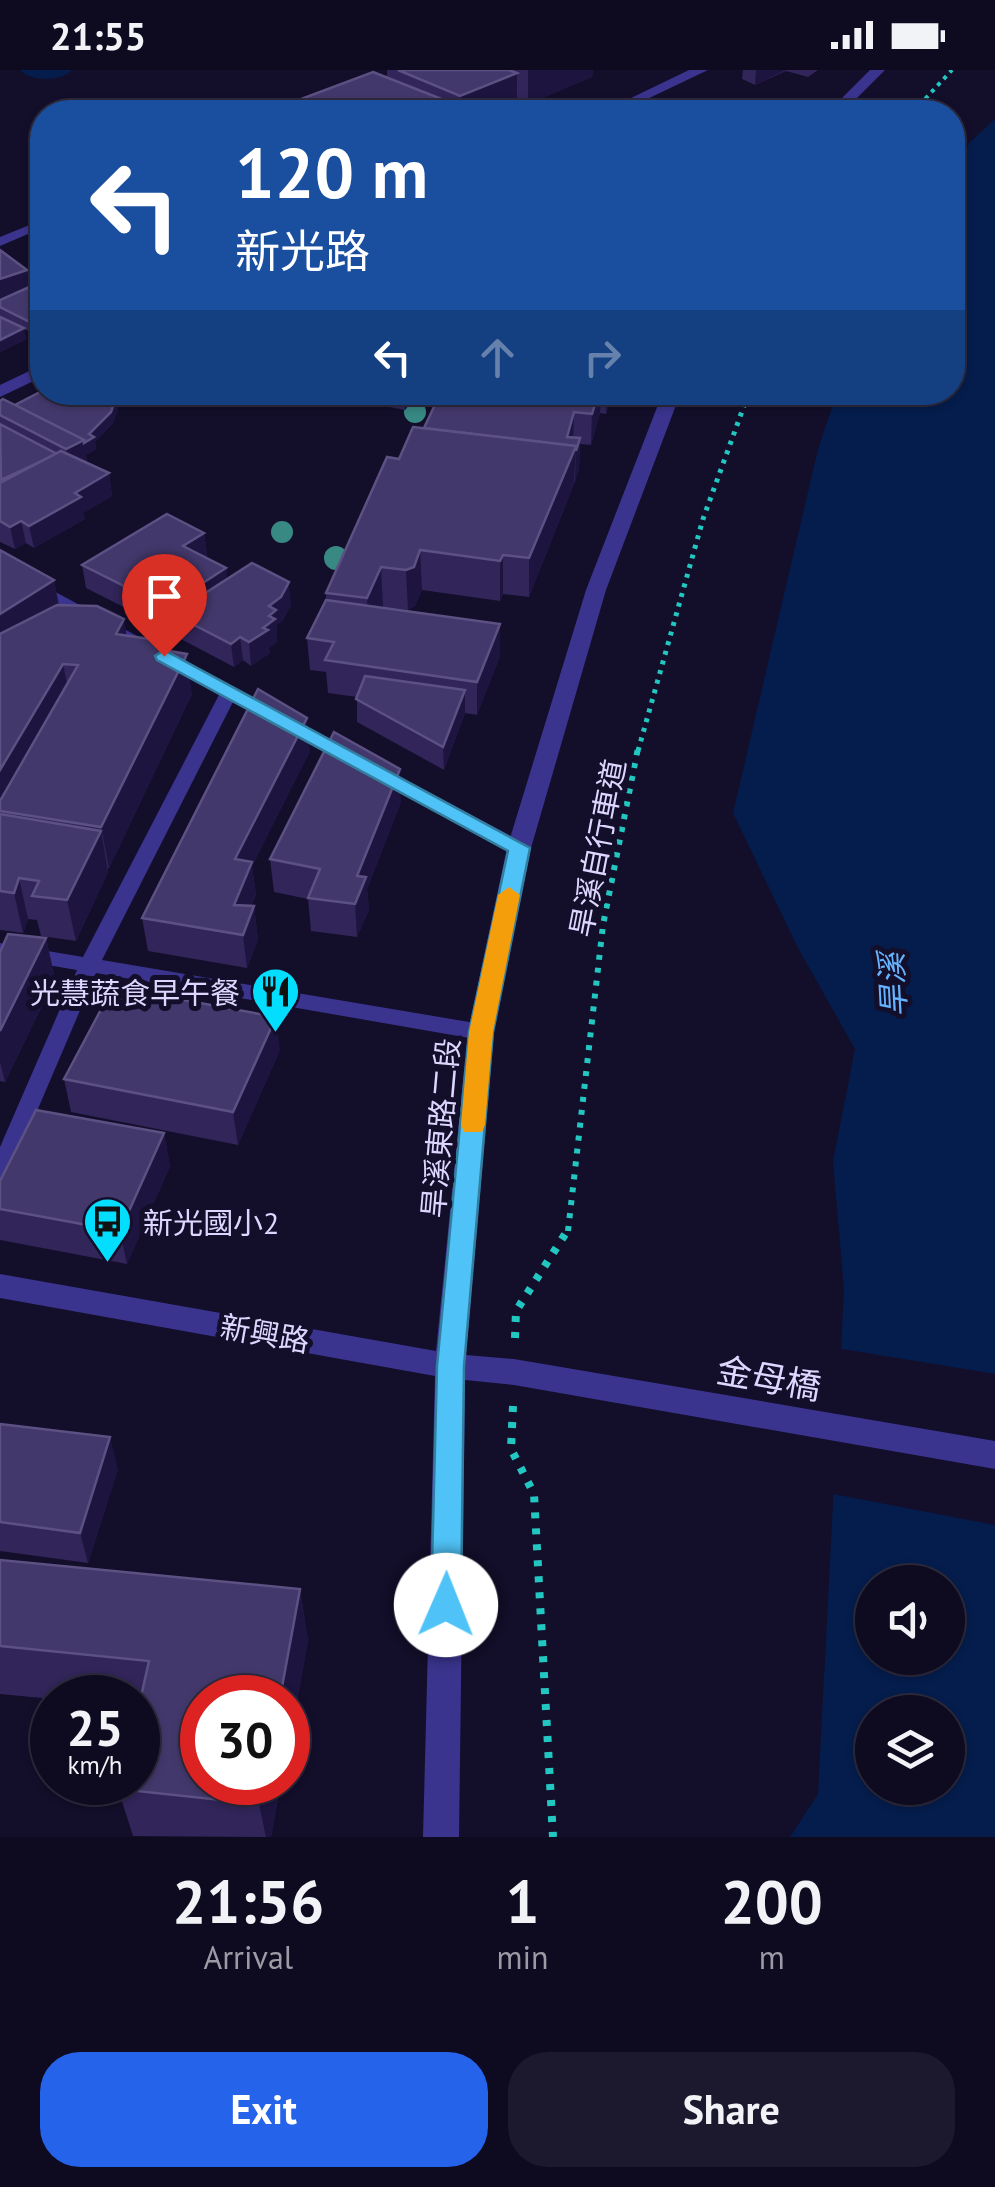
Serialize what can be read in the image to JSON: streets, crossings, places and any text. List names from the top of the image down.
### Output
{
  "streets": {
    "street": ["旱溪東路二段", "新興路", "金母橋"],
    "path": ["旱溪自行車道"]
  },
  "crossings": [
    ["旱溪東路二段", "新興路"],
    ["新興路", "金母橋"]
  ],
  "water": ["旱溪"],
  "places": {
    "restaurant": ["光慧蔬食早午餐"],
    "bus stop": ["新光國小2"]
  },
  "page": {
    "status": "21:55",
    "turn": ["120 m", "新光路"],
    "speed": "25 km/h",
    "limit": "30",
    "eta": [
      "21:56",
      "Arrival",
      "1",
      "min",
      "200",
      "m"
    ],
    "buttons": ["Exit", "Share"]
  }
}
